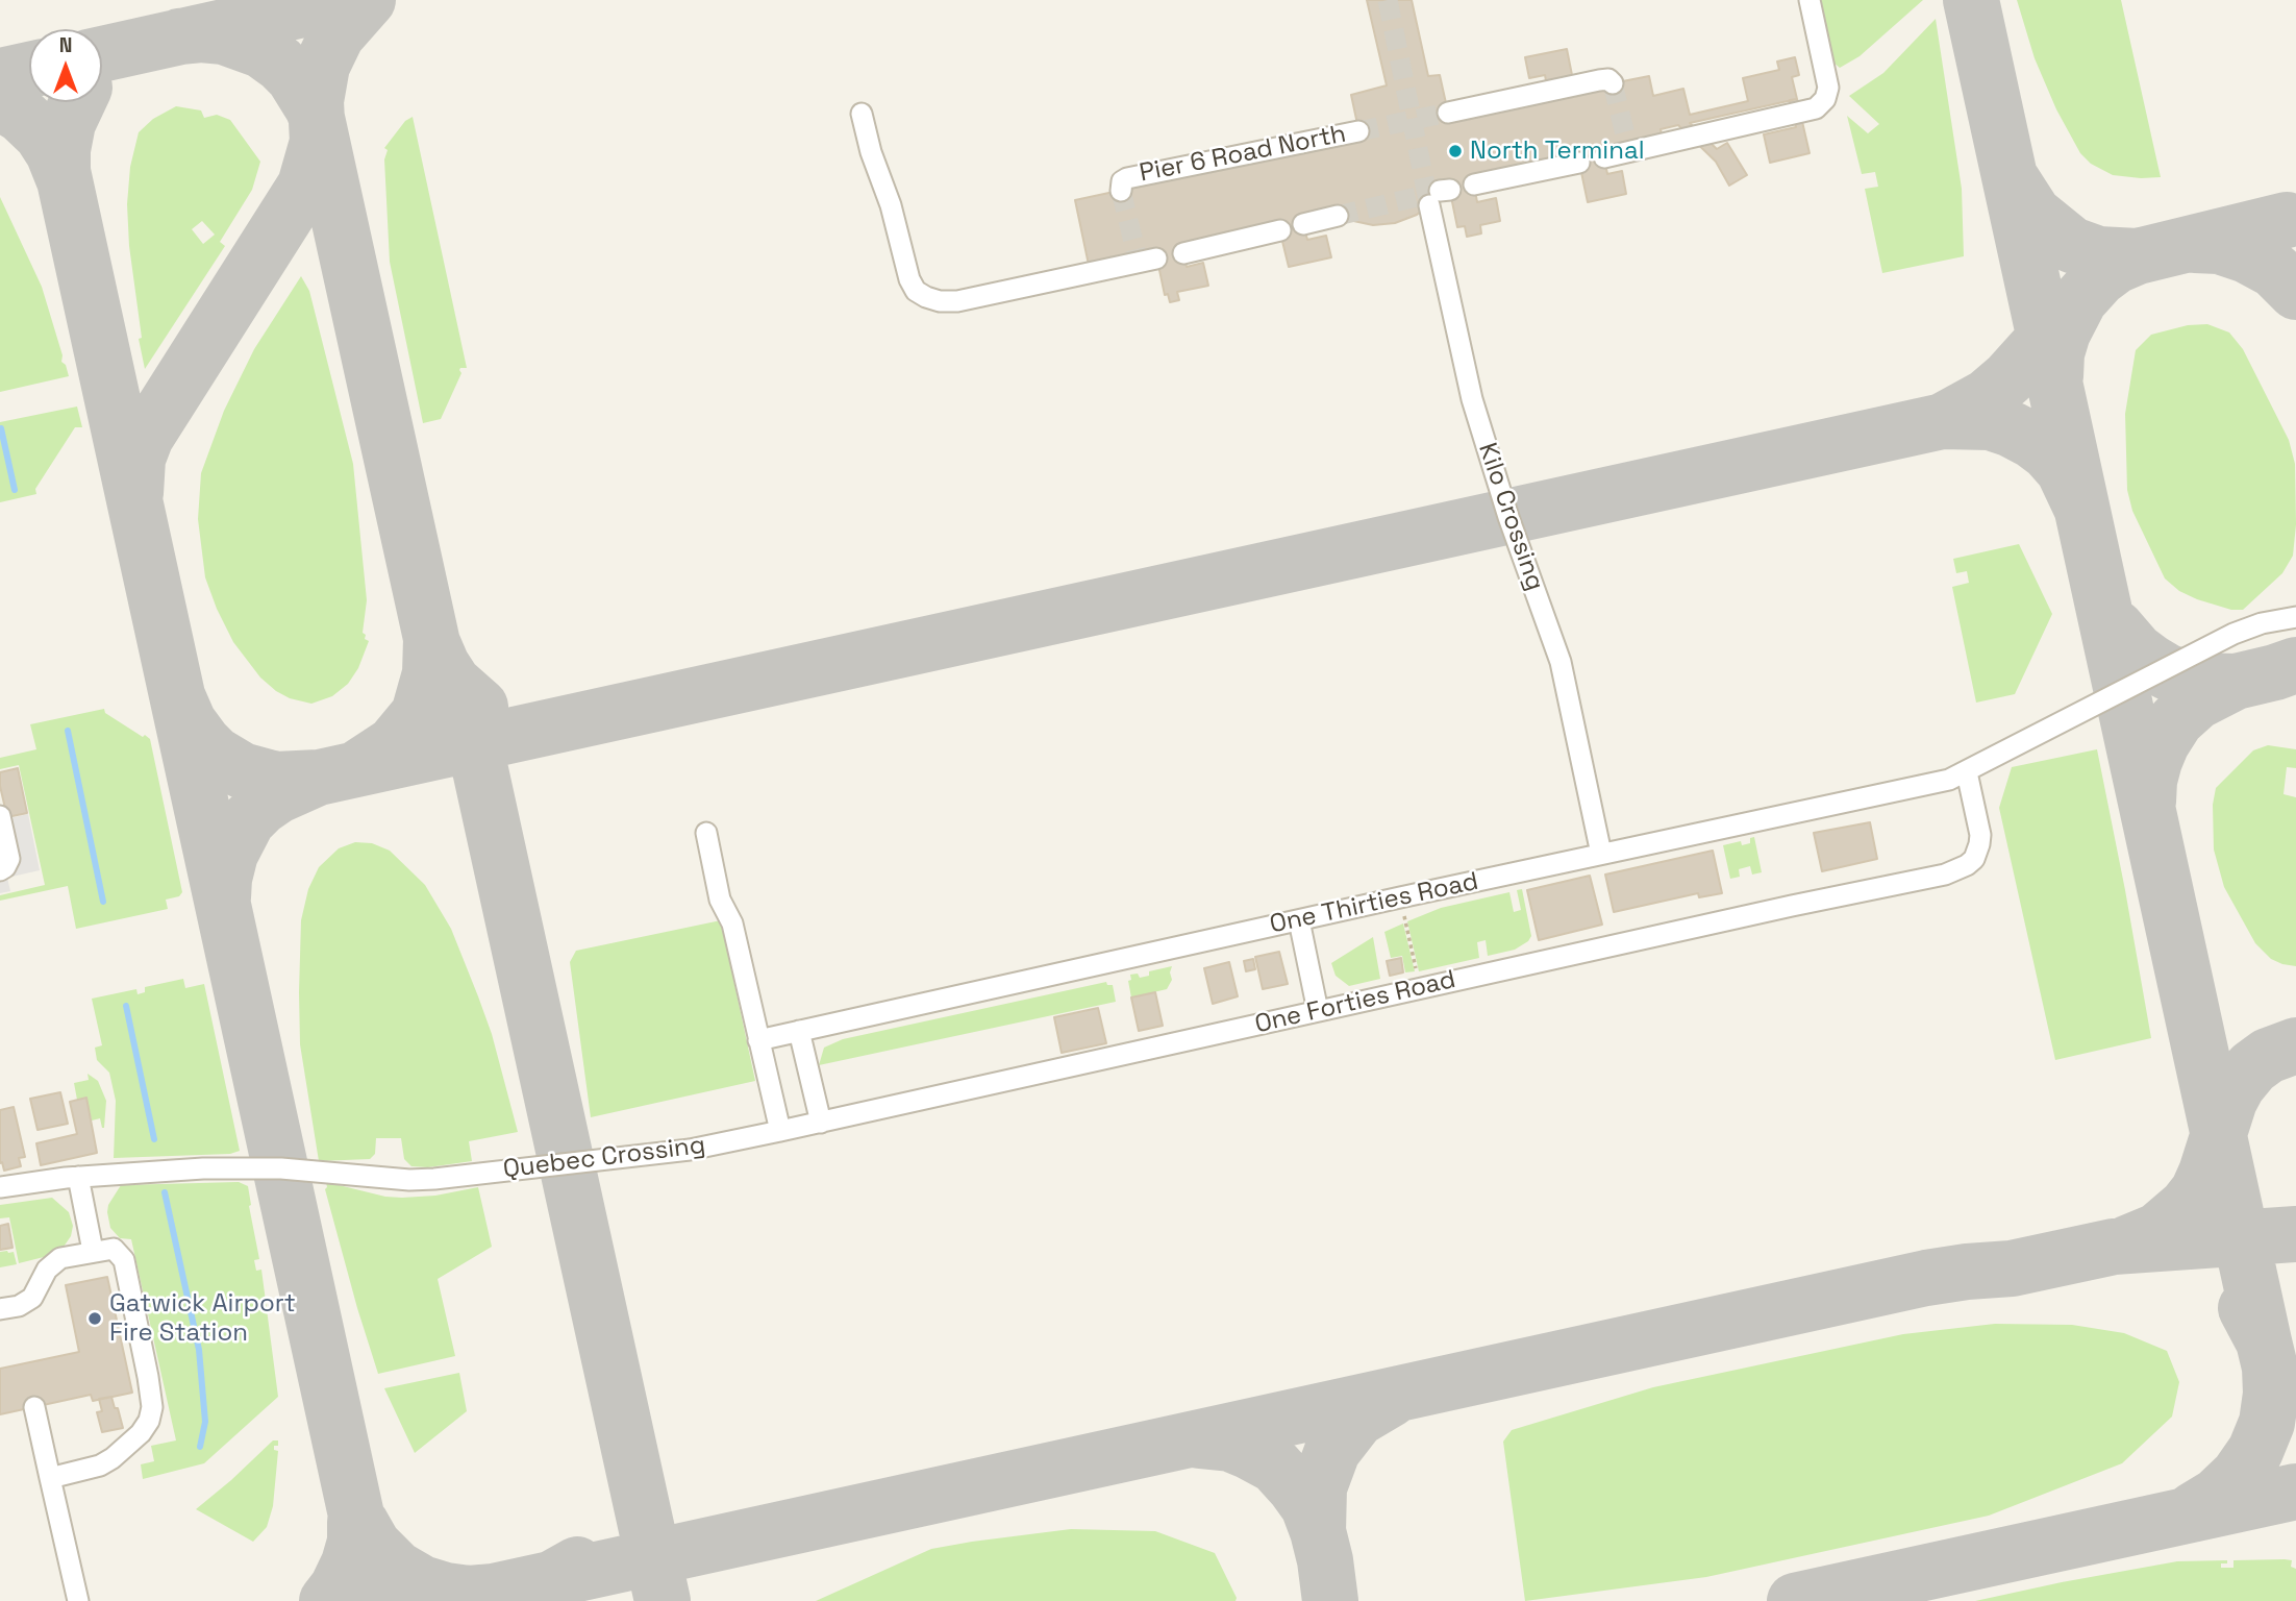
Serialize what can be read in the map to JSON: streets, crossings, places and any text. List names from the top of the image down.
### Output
{
  "streets": {
    "lane": [
      "Pier 6 Road North",
      "Kilo Crossing",
      "One Thirties Road",
      "One Forties Road",
      "Quebec Crossing"
    ]
  },
  "crossings": [
    ["Kilo Crossing", "One Thirties Road"],
    ["One Thirties Road", "One Forties Road"],
    ["One Forties Road", "Quebec Crossing"]
  ],
  "places": ["North Terminal", "Gatwick Airport Fire Station"],
  "north": "top"
}
